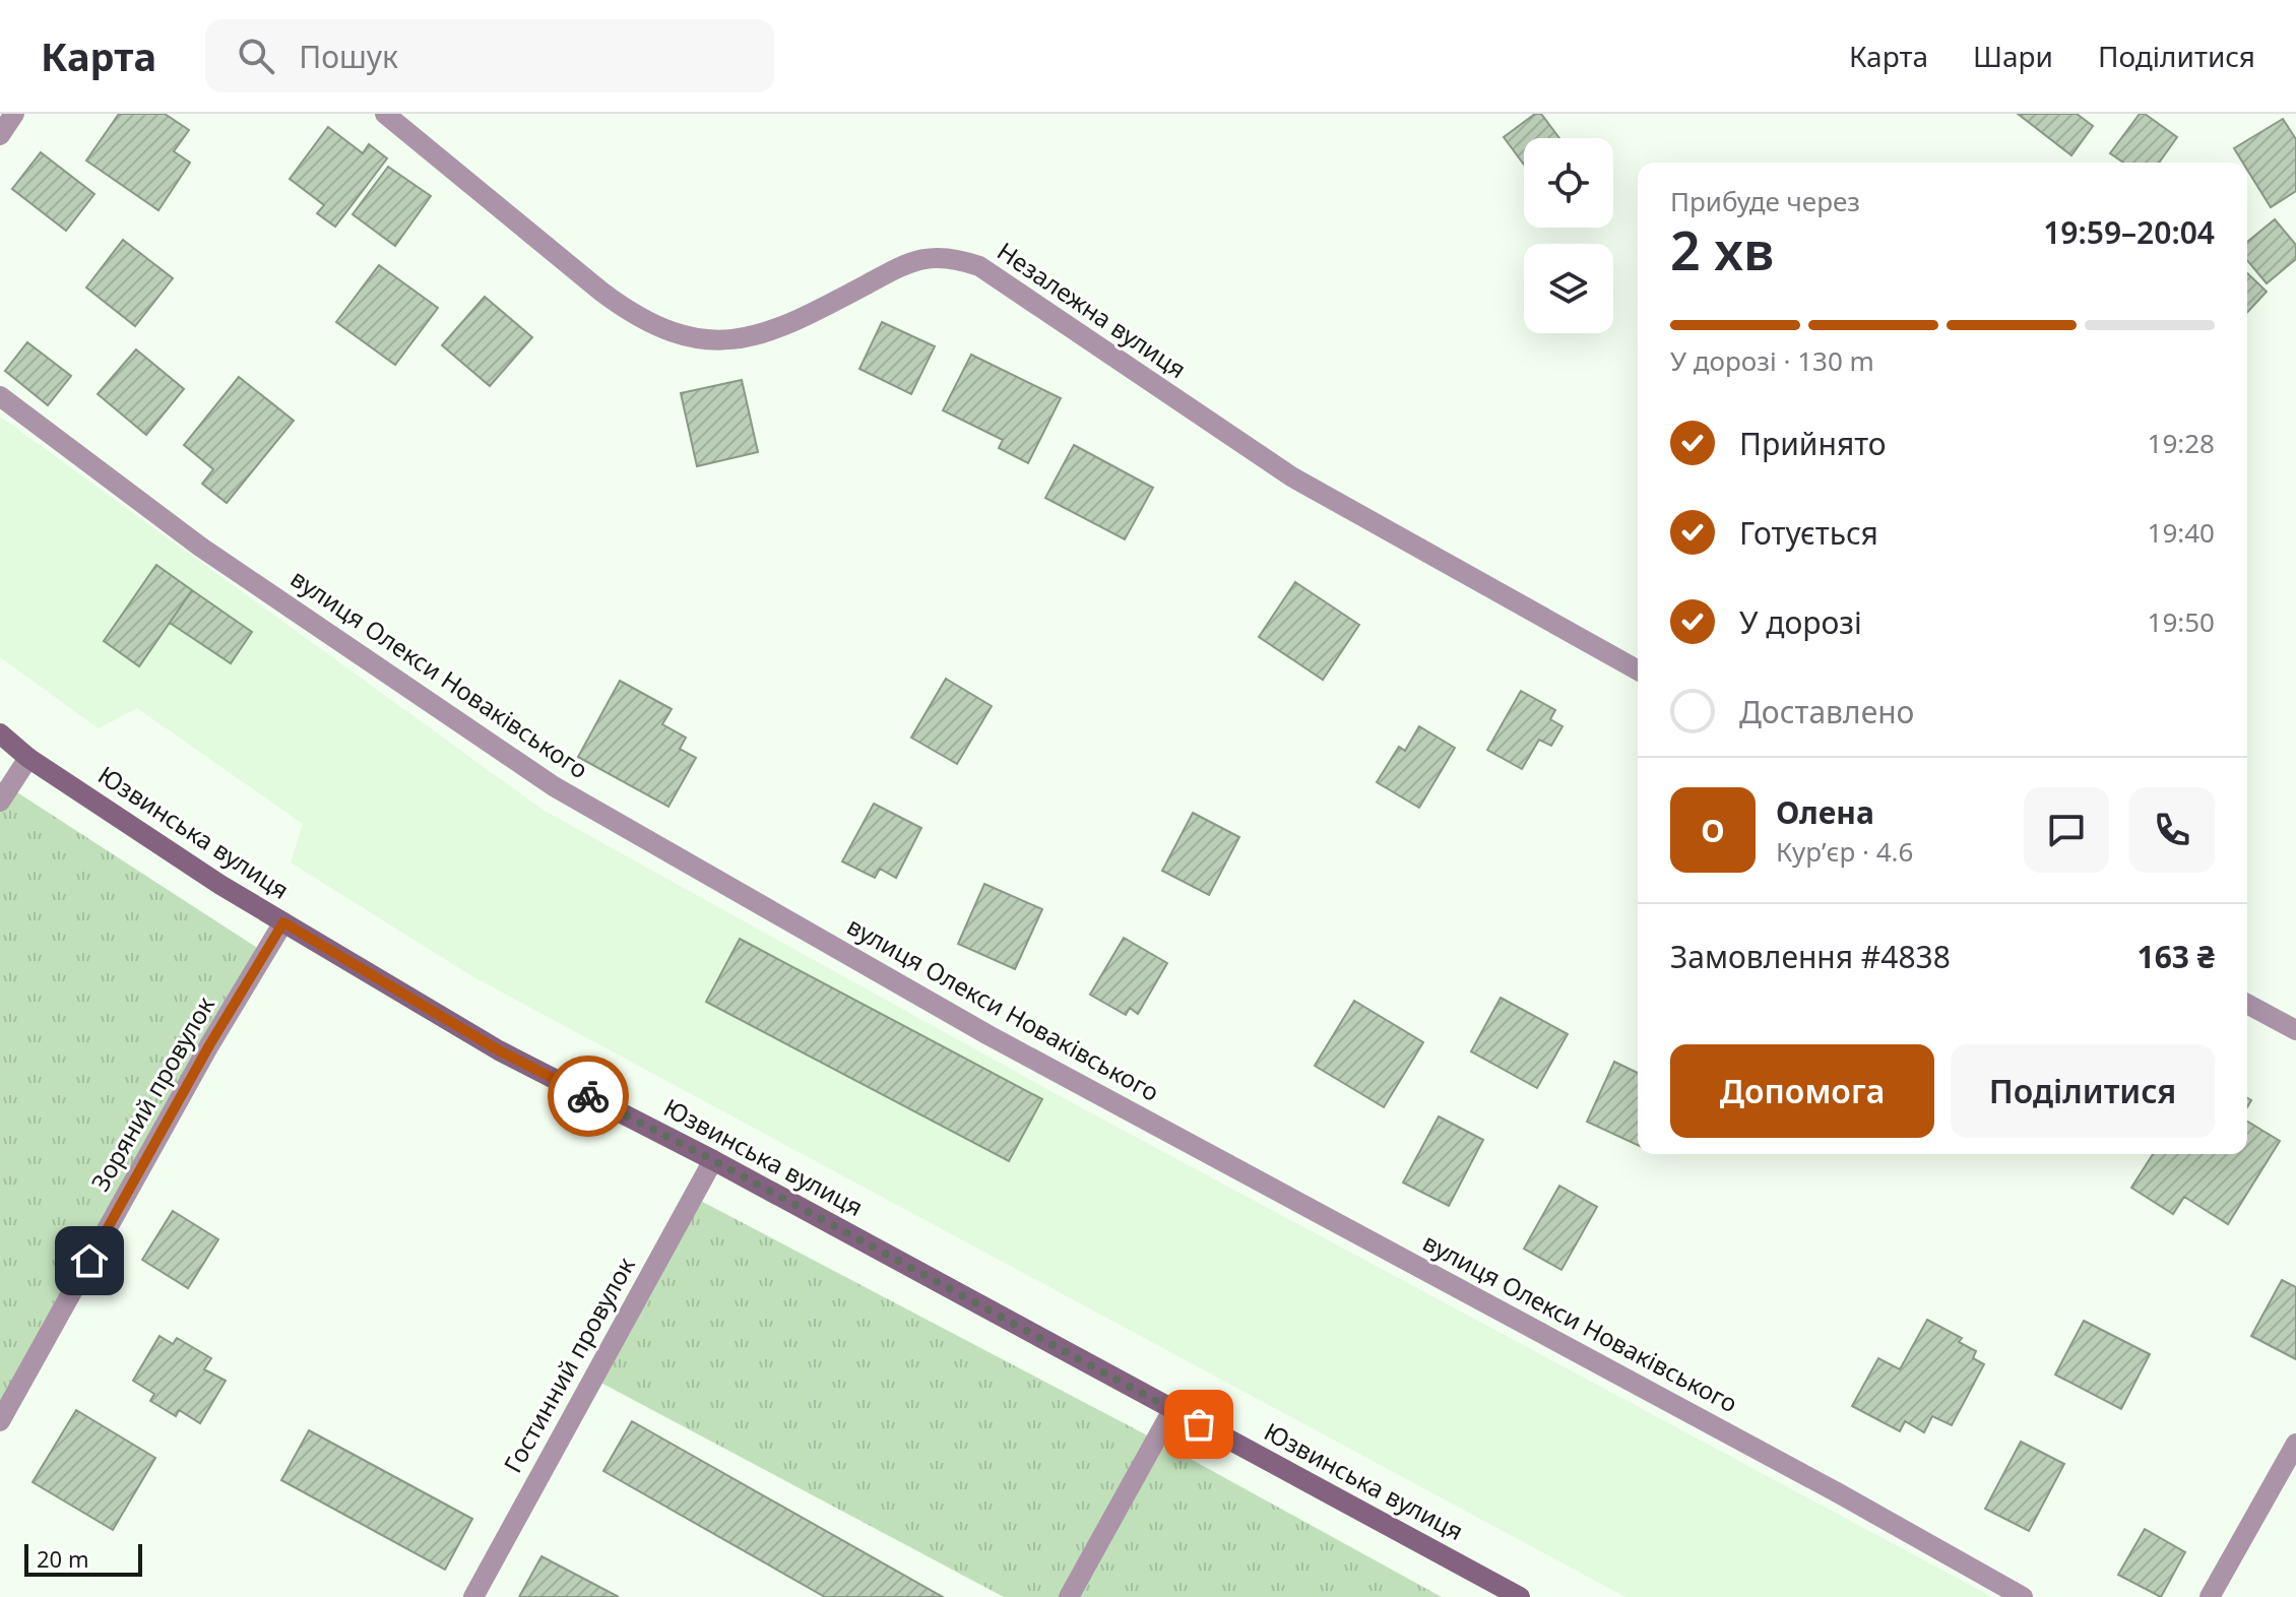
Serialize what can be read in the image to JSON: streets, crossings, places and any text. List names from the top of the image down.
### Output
{
  "streets": {
    "main road": ["Юзвинська вулиця"],
    "street": [
      "Незалежна вулиця",
      "вулиця Олекси Новаківського",
      "Зоряний провулок",
      "Гостинний провулок"
    ]
  },
  "crossings": [
    ["Юзвинська вулиця", "Зоряний провулок"],
    ["Юзвинська вулиця", "Гостинний провулок"]
  ],
  "scale_bar": "20 m",
  "page": {
    "header": "Карта",
    "search": "Пошук",
    "nav": ["Карта", "Шари", "Поділитися"],
    "heading": ["2 хв", "Прибуде через", "19:59–20:04"],
    "panel": [
      "Олена",
      "Кур’єр · 4.6",
      "Замовлення #4838",
      "163 ₴"
    ],
    "bar": "У дорозі · 130 m",
    "list": [
      ["Прийнято", "19:28"],
      ["Готується", "19:40"],
      ["У дорозі", "19:50"],
      "Доставлено"
    ],
    "round": "О",
    "buttons": ["Допомога", "Поділитися"],
    "scale": "20 m"
  }
}
